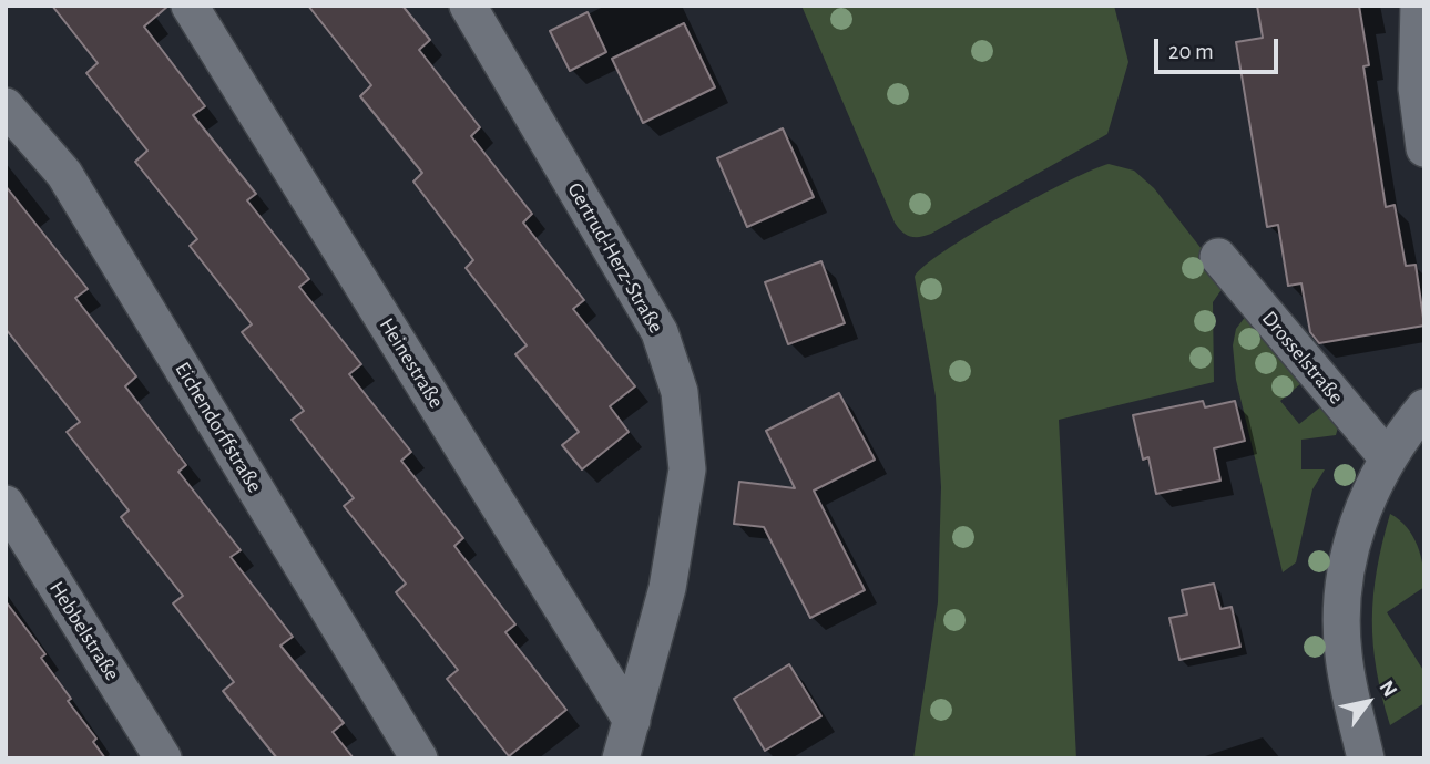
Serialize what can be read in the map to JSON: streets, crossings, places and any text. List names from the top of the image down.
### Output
{
  "streets": {
    "street": [
      "Gertrud-Herz-Straße",
      "Drosselstraße",
      "Heinestraße",
      "Eichendorffstraße",
      "Hebbelstraße"
    ]
  },
  "crossings": [
    ["Gertrud-Herz-Straße", "Heinestraße"]
  ],
  "scale_bar": "20 m",
  "north": "top right"
}
